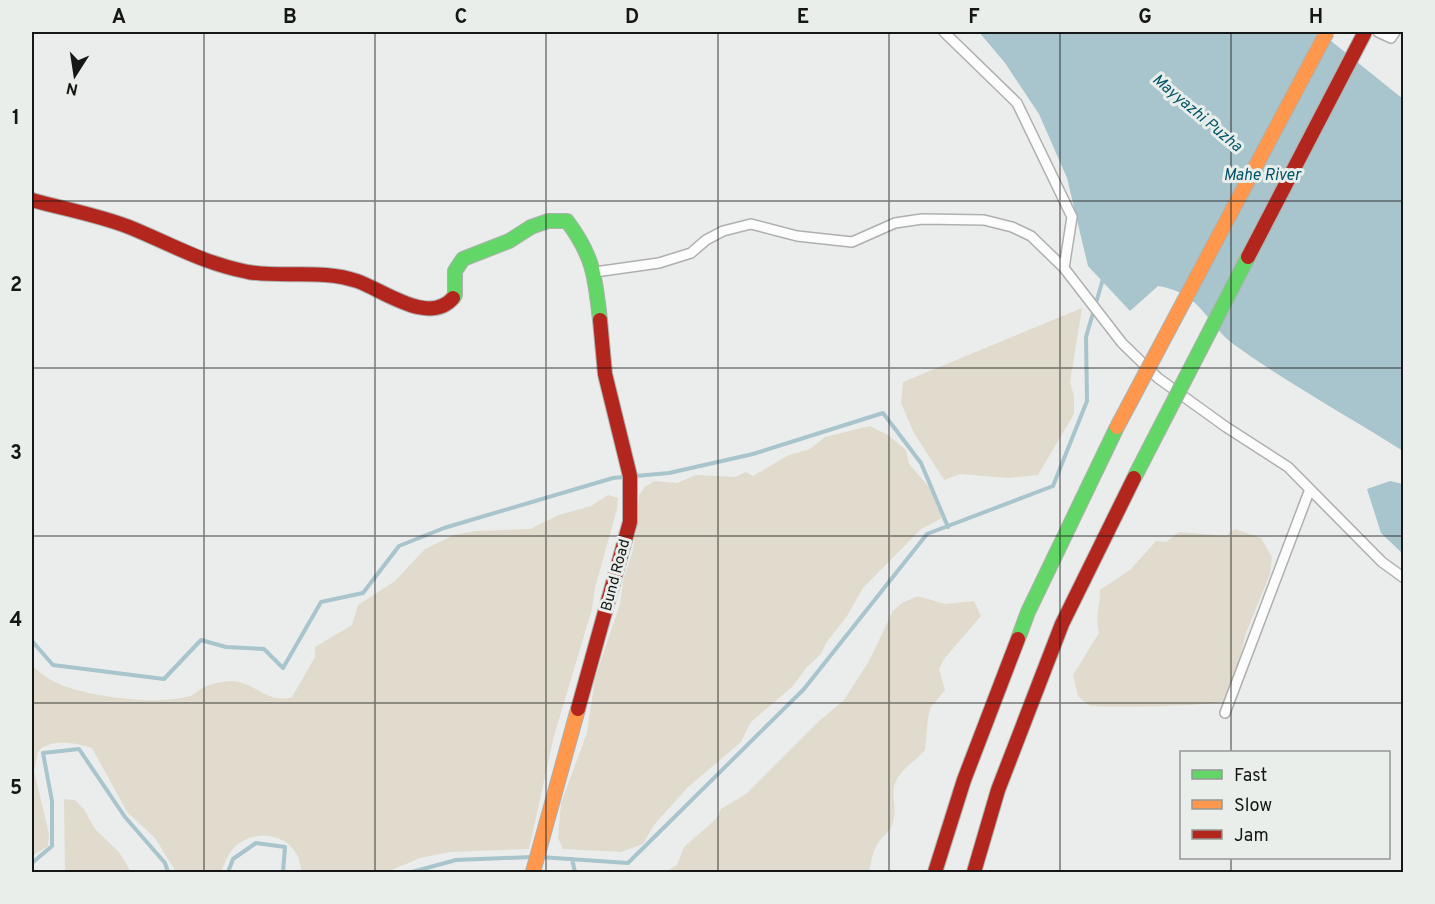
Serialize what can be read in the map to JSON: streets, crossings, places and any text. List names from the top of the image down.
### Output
{
  "streets": {
    "main road": ["Bund Road"]
  },
  "water": ["Mayyazhi Puzha", "Mahe River"],
  "legend": ["Fast", "Slow", "Jam"],
  "north": "bottom",
  "grid": {
    "columns": [
      "A",
      "B",
      "C",
      "D",
      "E",
      "F",
      "G",
      "H"
    ],
    "rows": [
      "1",
      "2",
      "3",
      "4",
      "5"
    ]
  }
}
